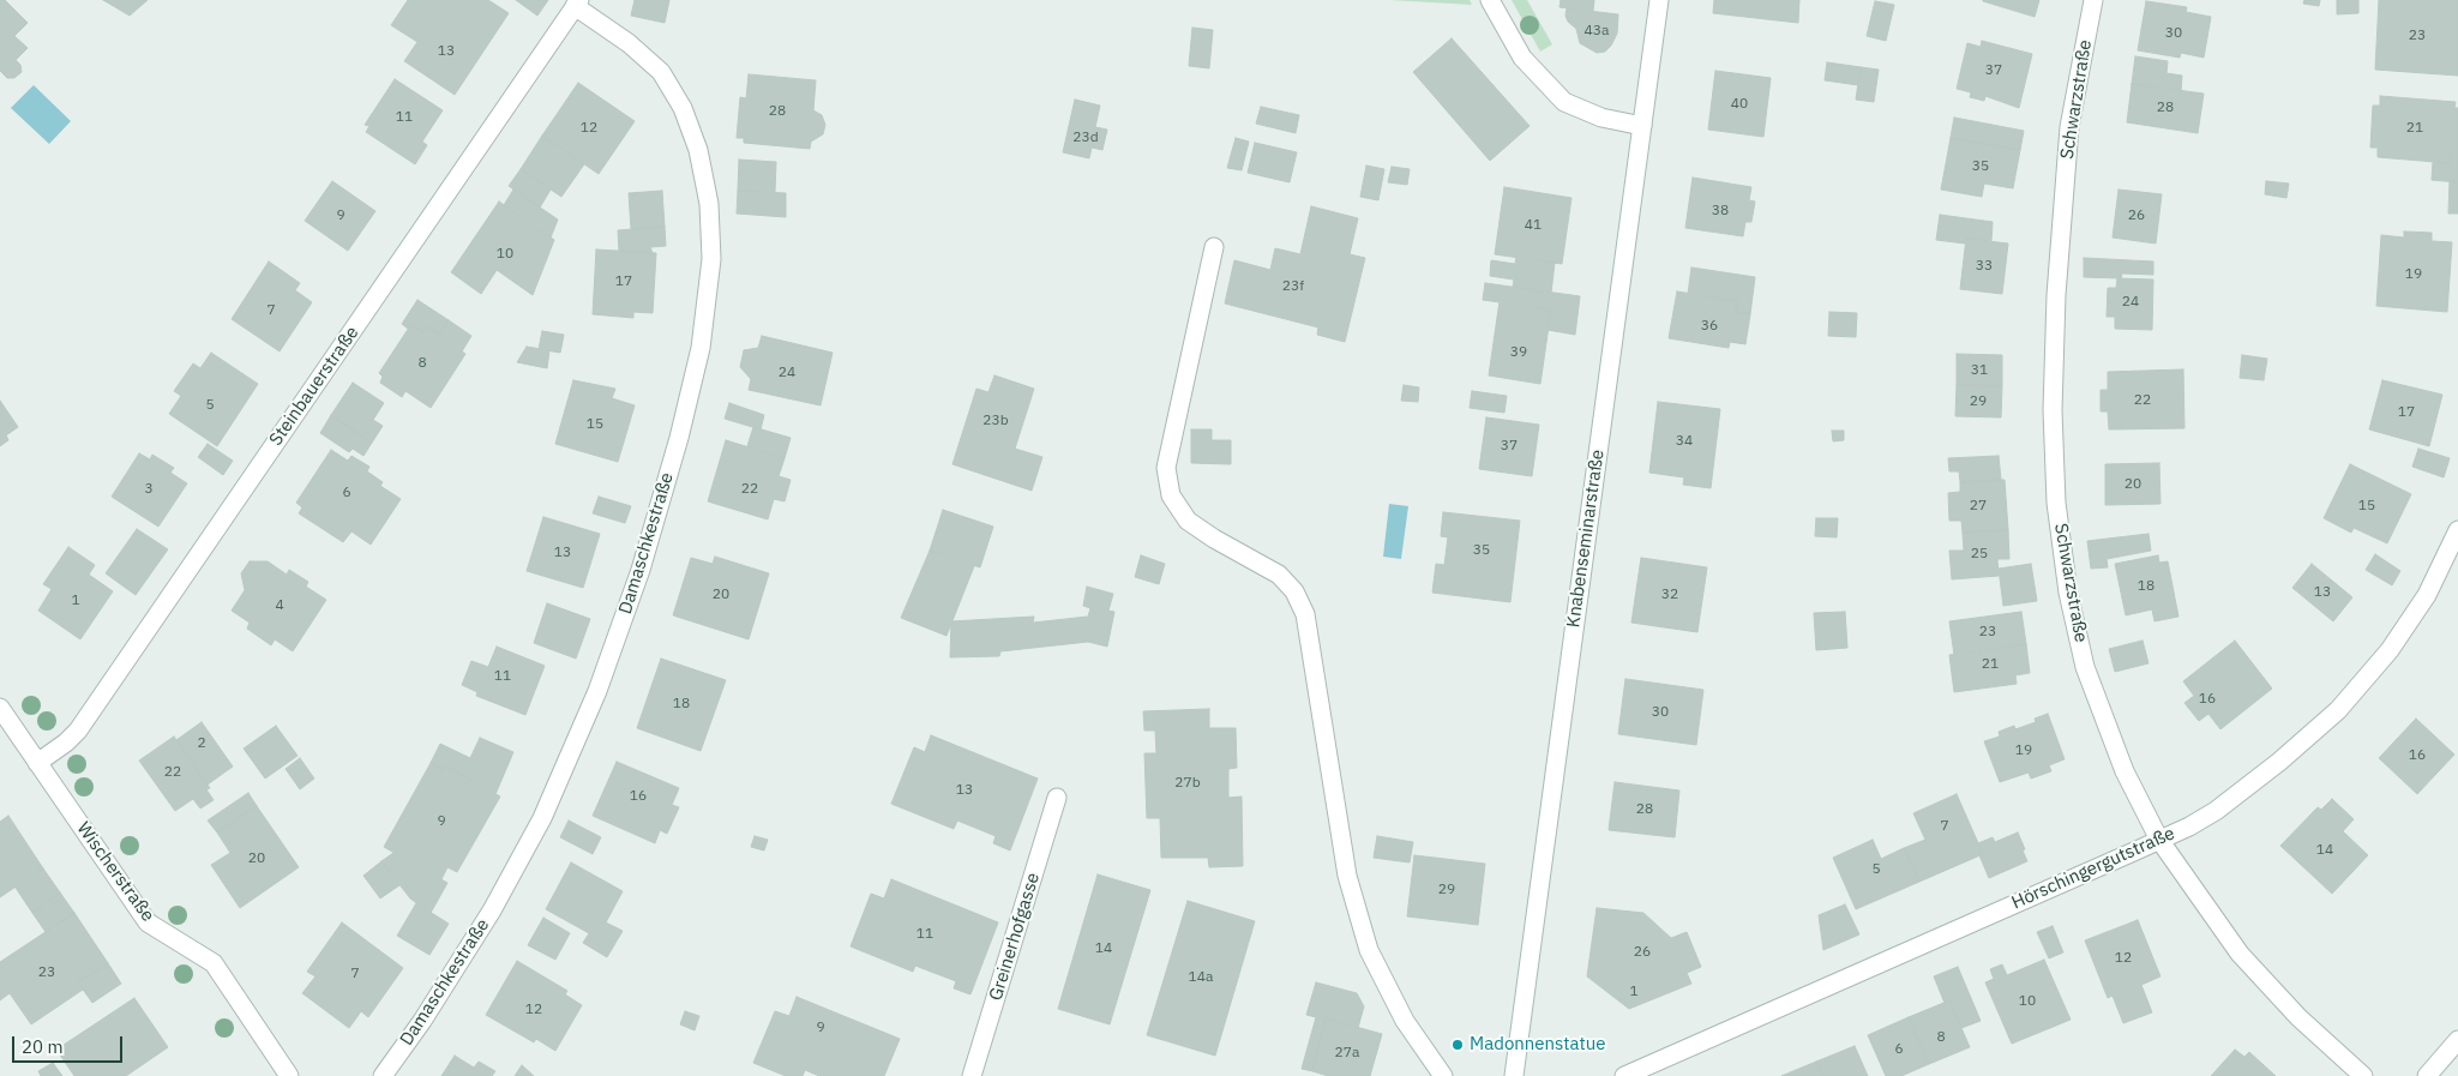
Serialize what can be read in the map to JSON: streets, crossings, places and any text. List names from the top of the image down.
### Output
{
  "streets": {
    "street": [
      "Schwarzstraße",
      "Steinbauerstraße",
      "Knabenseminarstraße",
      "Damaschkestraße",
      "Hörschingergutstraße",
      "Wischerstraße",
      "Greinerhofgasse"
    ]
  },
  "crossings": [
    ["Schwarzstraße", "Hörschingergutstraße"],
    ["Steinbauerstraße", "Damaschkestraße"],
    ["Steinbauerstraße", "Wischerstraße"]
  ],
  "places": ["Madonnenstatue"],
  "house_numbers": [
    "43a",
    "30",
    "23",
    "13",
    "37",
    "40",
    "28",
    "28",
    "11",
    "12",
    "21",
    "23d",
    "35",
    "38",
    "9",
    "26",
    "41",
    "10",
    "33",
    "19",
    "17",
    "23f",
    "24",
    "7",
    "36",
    "39",
    "8",
    "31",
    "24",
    "22",
    "29",
    "5",
    "17",
    "23b",
    "15",
    "34",
    "37",
    "20",
    "3",
    "22",
    "6",
    "27",
    "15",
    "35",
    "13",
    "25",
    "18",
    "13",
    "20",
    "32",
    "1",
    "4",
    "23",
    "21",
    "11",
    "16",
    "18",
    "30",
    "2",
    "19",
    "16",
    "22",
    "27b",
    "13",
    "16",
    "28",
    "9",
    "7",
    "14",
    "20",
    "5",
    "29",
    "11",
    "14",
    "26",
    "12",
    "23",
    "7",
    "14a",
    "1",
    "10",
    "12",
    "9",
    "8",
    "6",
    "27a"
  ],
  "scale_bar": "20 m"
}
